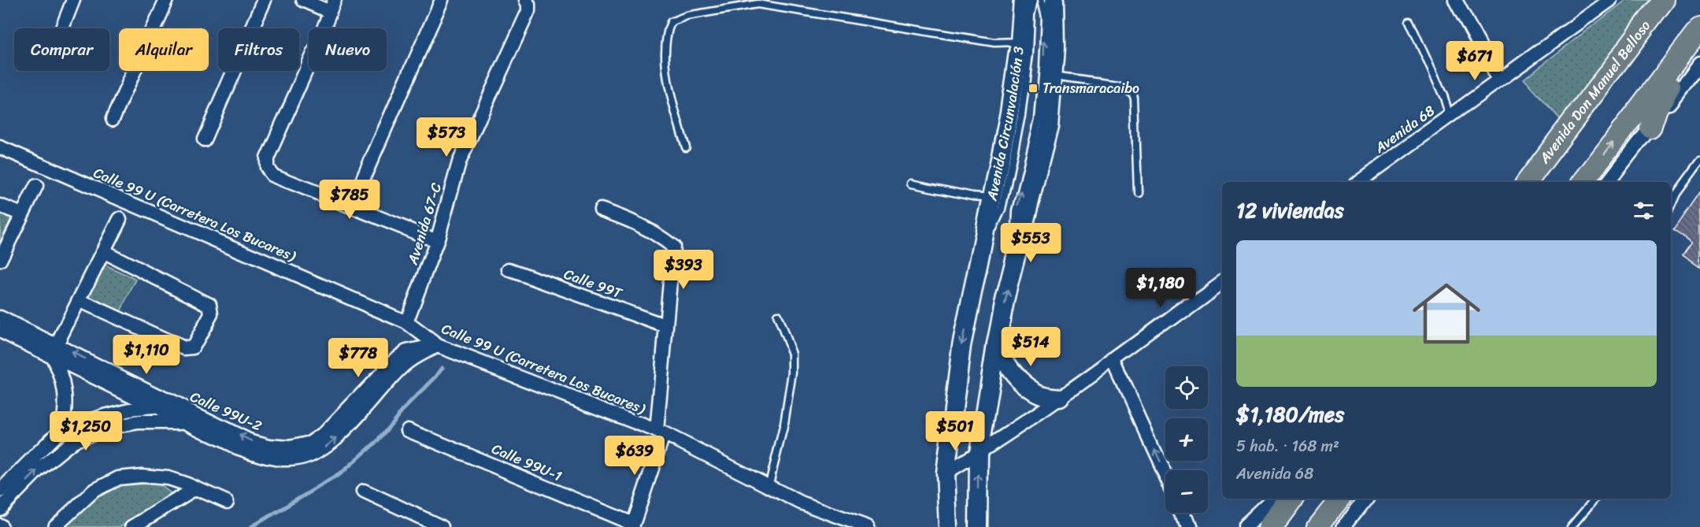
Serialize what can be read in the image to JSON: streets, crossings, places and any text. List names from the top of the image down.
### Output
{
  "streets": {
    "main road": ["Avenida Don Manuel Belloso", "Avenida Circunvalación 3"],
    "street": [
      "Avenida 68",
      "Calle 99 U (Carretera Los Bucares)",
      "Avenida 67-C",
      "Calle 99T",
      "Calle 99U-2",
      "Calle 99U-1"
    ]
  },
  "crossings": [
    ["Calle 99 U (Carretera Los Bucares)", "Avenida 67-C"]
  ],
  "places": {
    "transit": ["Transmaracaibo"]
  },
  "page": {
    "chip": [
      "Comprar",
      "Alquilar",
      "Filtros",
      "Nuevo"
    ],
    "price": [
      "$671",
      "$573",
      "$785",
      "$553",
      "$393",
      "$1,180",
      "$514",
      "$1,110",
      "$778",
      "$1,250",
      "$501",
      "$639"
    ],
    "heading": "12 viviendas",
    "list": [
      {
        "name": "$1,180/mes",
        "note": "5 hab. · 168 m² · Avenida 68"
      }
    ],
    "map_buttons": ["+", "−"]
  }
}
